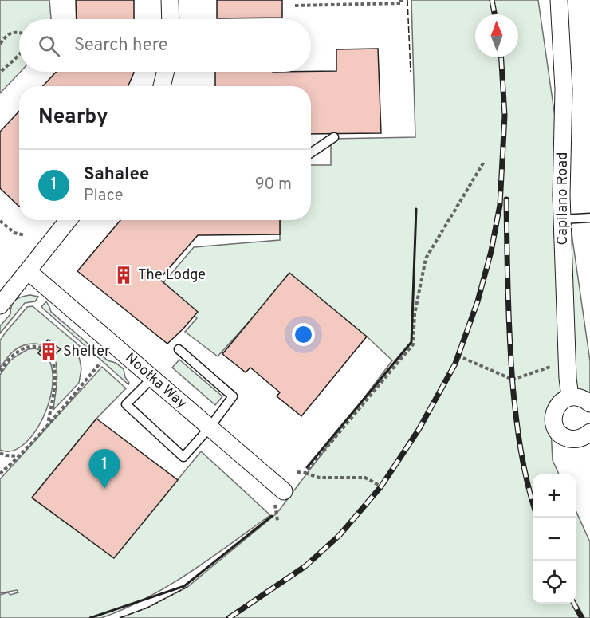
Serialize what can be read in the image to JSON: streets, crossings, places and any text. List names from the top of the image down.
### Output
{
  "streets": {
    "street": ["Capilano Road", "Nootka Way"]
  },
  "places": {
    "building": ["The Lodge", "Shelter"]
  },
  "north": "top",
  "page": {
    "search": "Search here",
    "heading": "Nearby",
    "list": [
      {
        "mark": "1",
        "name": "Sahalee",
        "note": "Place",
        "value": "90 m"
      }
    ],
    "pins": "1",
    "map_buttons": ["+", "−"]
  }
}
